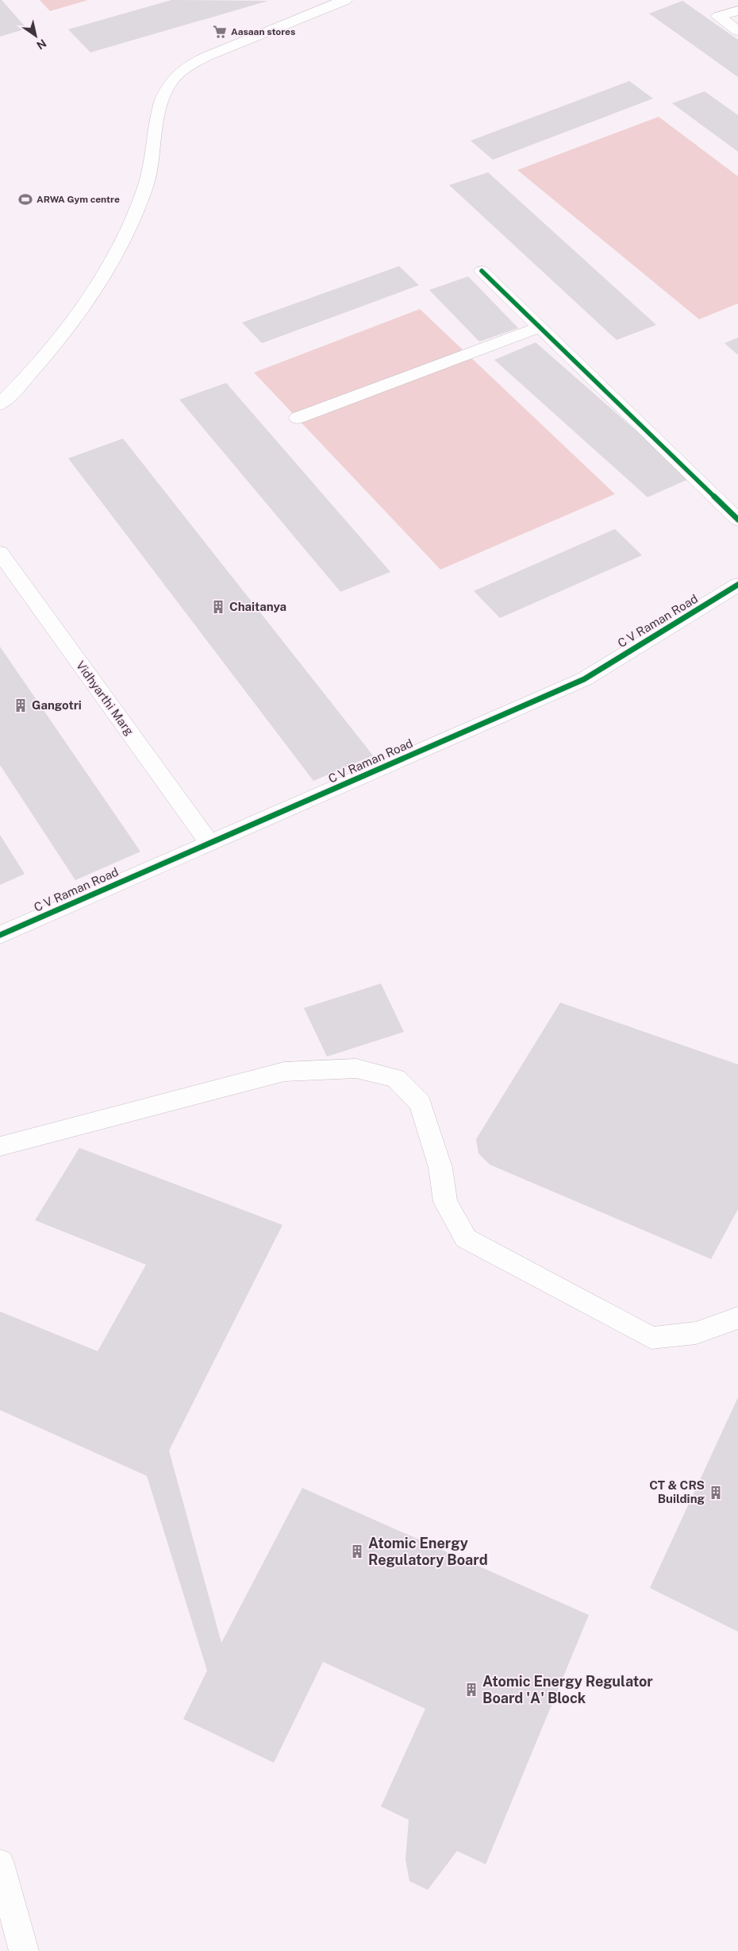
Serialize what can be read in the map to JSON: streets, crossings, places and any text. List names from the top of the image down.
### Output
{
  "streets": {
    "street": ["C V Raman Road", "Vidhyarthi Marg"]
  },
  "crossings": [
    ["C V Raman Road", "Vidhyarthi Marg"]
  ],
  "places": {
    "supermarket": ["Aasaan stores"],
    "sports": ["ARWA Gym centre"],
    "building": [
      "Chaitanya",
      "Gangotri",
      "CT & CRS Building",
      "Atomic Energy Regulatory Board",
      "Atomic Energy Regulator Board 'A' Block"
    ]
  },
  "north": "bottom right"
}
